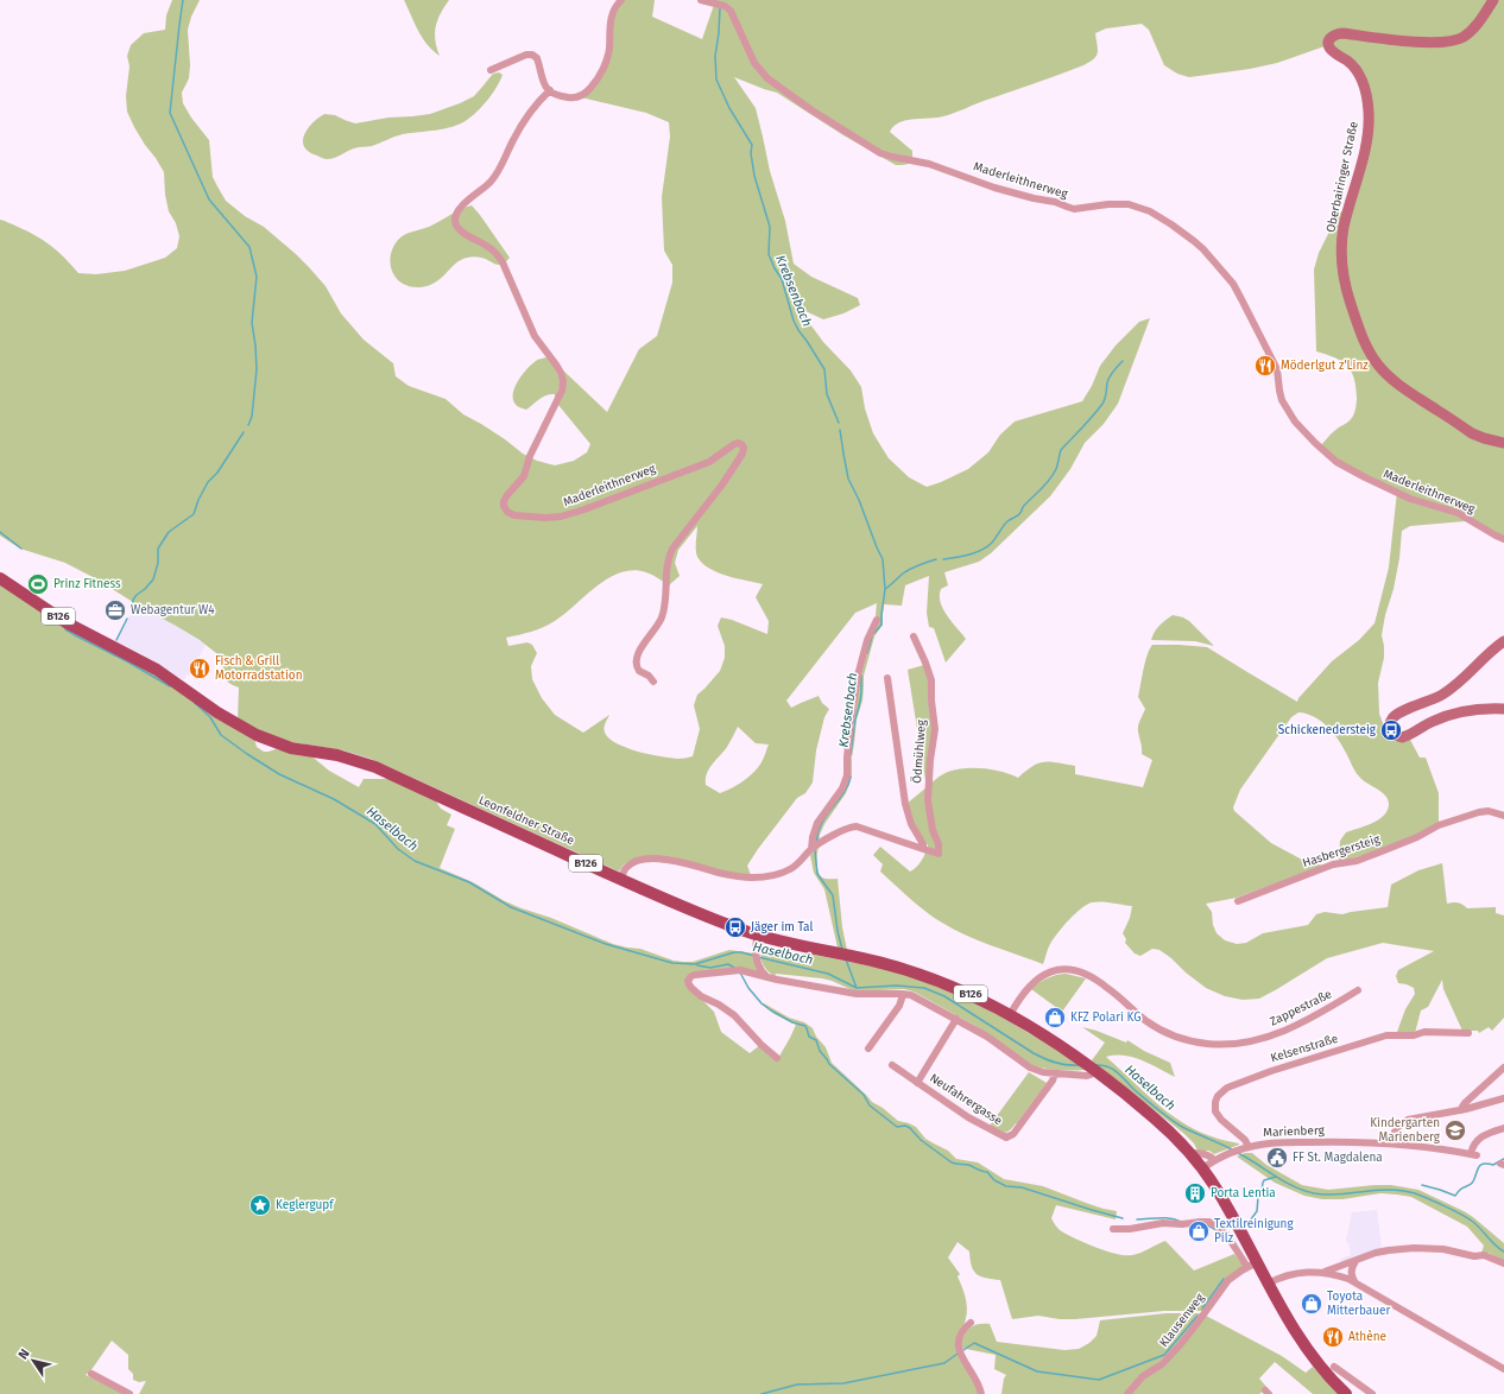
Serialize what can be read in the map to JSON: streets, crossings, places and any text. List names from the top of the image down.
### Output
{
  "streets": {
    "main road": ["B126", "Leonfeldner Straße"],
    "street": [
      "Oberbairinger Straße",
      "Maderleithnerweg",
      "Ödmühlweg",
      "Hasbergersteig",
      "Zappestraße",
      "Kelsenstraße",
      "Neufahrergasse",
      "Marienberg",
      "Klausenweg"
    ]
  },
  "crossings": [
    ["Ödmühlweg", "Leonfeldner Straße"],
    ["Leonfeldner Straße", "Zappestraße"],
    ["Leonfeldner Straße", "Marienberg"],
    ["Leonfeldner Straße", "Klausenweg"],
    ["Kelsenstraße", "Marienberg"]
  ],
  "water": ["Krebsenbach", "Haselbach"],
  "places": {
    "restaurant": ["Möderlgut z'Linz", "Fisch & Grill Motorradstation", "Athène"],
    "sports": ["Prinz Fitness"],
    "office": ["Webagentur W4"],
    "bus stop": ["Schickenedersteig", "Jäger im Tal"],
    "shop": ["KFZ Polari KG", "Textilreinigung Pilz", "Toyota Mitterbauer"],
    "school or university": ["Kindergarten Marienberg"],
    "public building": ["FF St. Magdalena"],
    "building": ["Porta Lentia"],
    "place": ["Keglergupf"]
  },
  "north": "top left"
}
